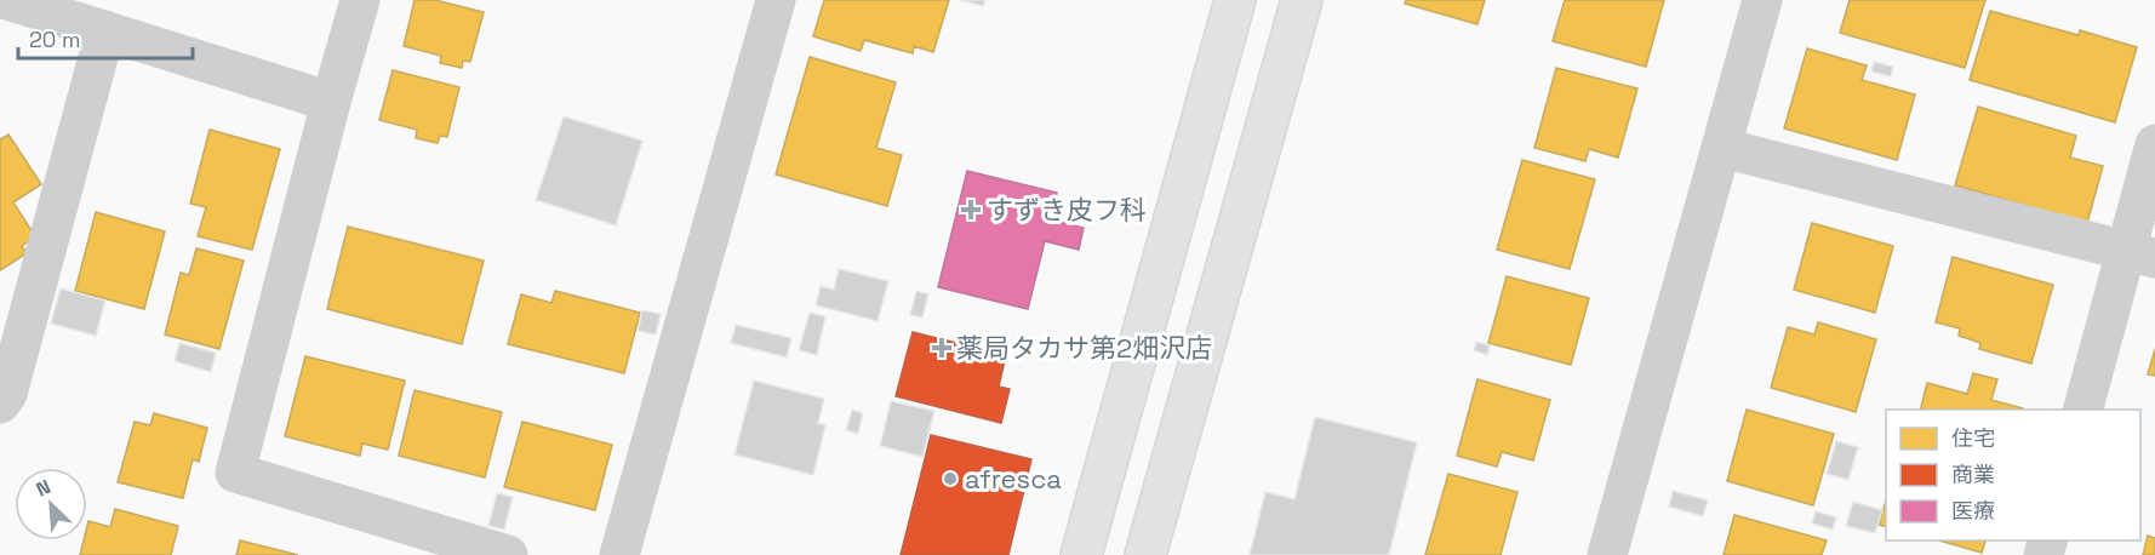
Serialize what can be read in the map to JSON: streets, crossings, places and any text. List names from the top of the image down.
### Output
{
  "places": {
    "health": ["すずき皮フ科", "薬局タカサ第2畑沢店"],
    "other": ["afresca"]
  },
  "legend": ["住宅", "商業", "医療"],
  "scale_bar": "20 m",
  "north": "top left"
}
